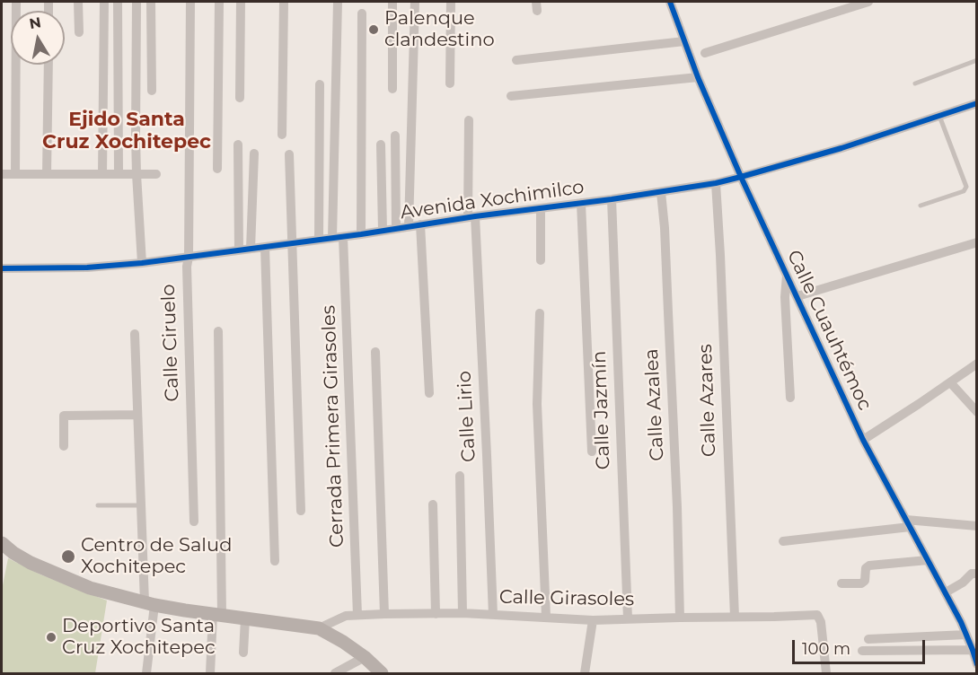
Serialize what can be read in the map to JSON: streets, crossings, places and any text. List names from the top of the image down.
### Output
{
  "streets": {
    "street": [
      "Avenida Xochimilco",
      "Calle Cuauhtémoc",
      "Calle Ciruelo",
      "Calle Azares",
      "Calle Azalea",
      "Calle Jazmín",
      "Calle Lirio",
      "Cerrada Primera Girasoles",
      "Calle Girasoles"
    ]
  },
  "crossings": [
    ["Avenida Xochimilco", "Calle Cuauhtémoc"],
    ["Avenida Xochimilco", "Calle Ciruelo"],
    ["Avenida Xochimilco", "Calle Azares"],
    ["Avenida Xochimilco", "Calle Azalea"],
    ["Avenida Xochimilco", "Calle Jazmín"],
    ["Avenida Xochimilco", "Calle Lirio"],
    ["Avenida Xochimilco", "Cerrada Primera Girasoles"],
    ["Calle Azares", "Calle Girasoles"],
    ["Calle Azalea", "Calle Girasoles"],
    ["Calle Jazmín", "Calle Girasoles"],
    ["Calle Lirio", "Calle Girasoles"],
    ["Cerrada Primera Girasoles", "Calle Girasoles"]
  ],
  "districts": ["Ejido Santa Cruz Xochitepec"],
  "places": ["Palenque clandestino", "Centro de Salud Xochitepec", "Deportivo Santa Cruz Xochitepec"],
  "scale_bar": "100 m",
  "north": "top"
}
